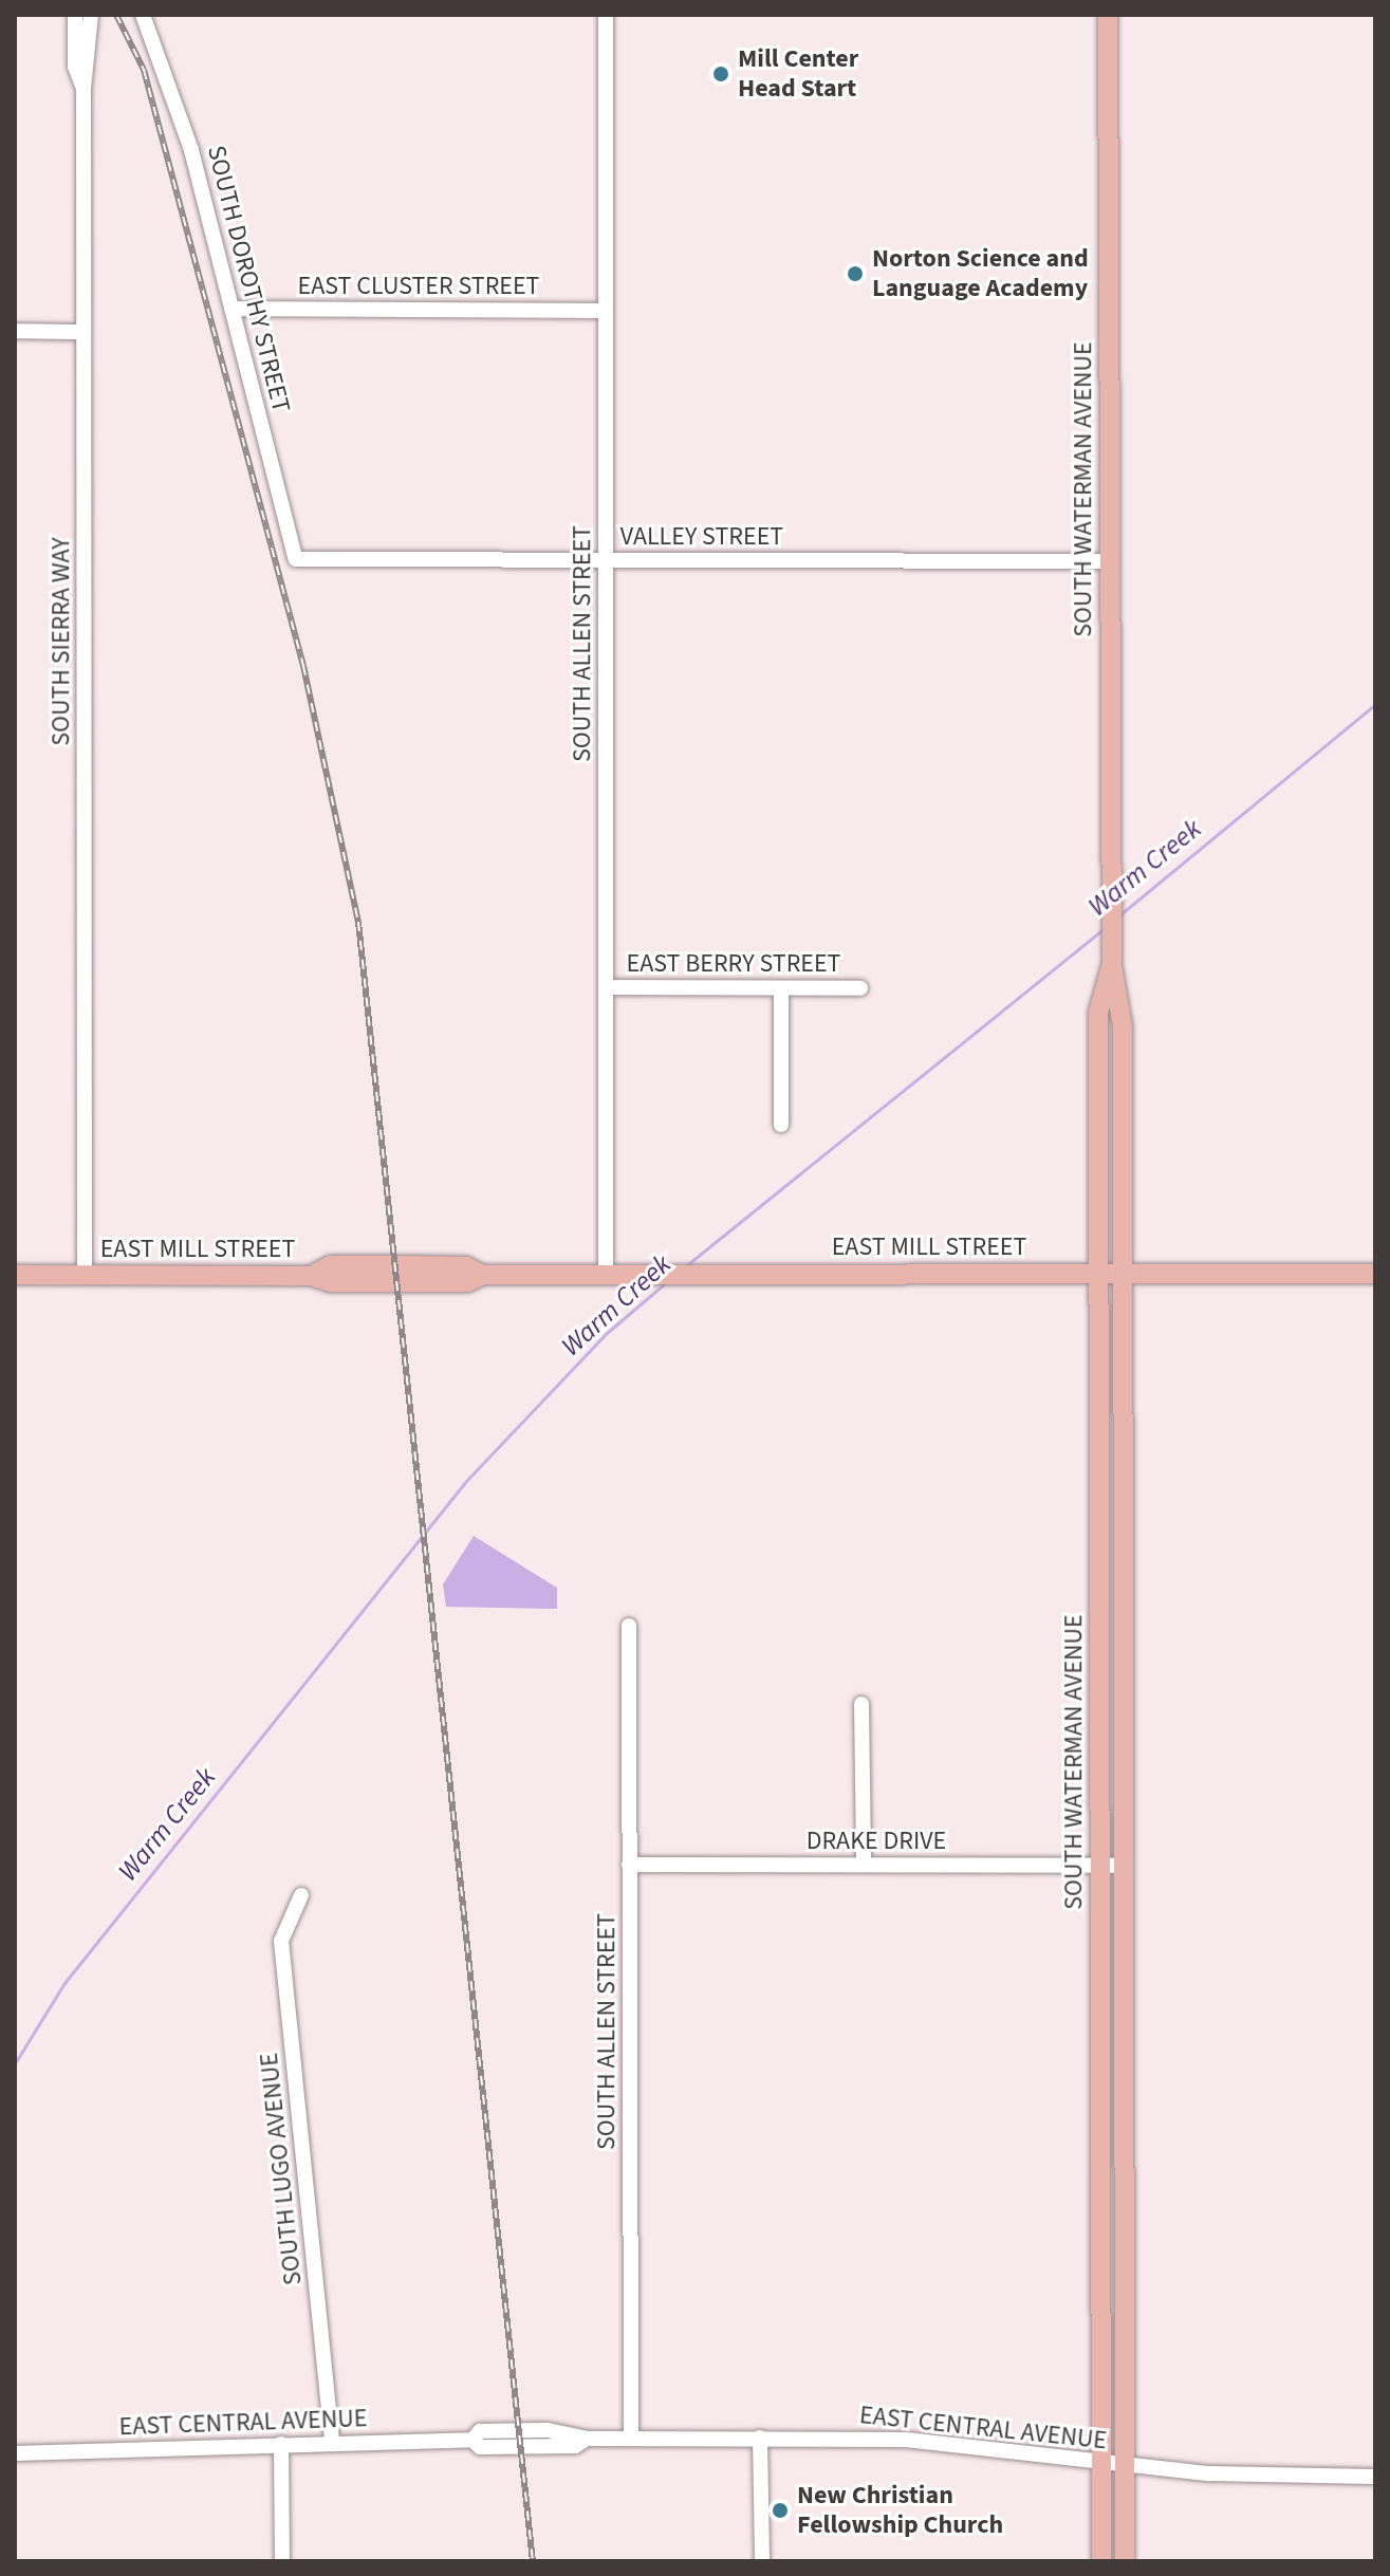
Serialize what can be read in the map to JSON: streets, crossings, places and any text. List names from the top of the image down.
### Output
{
  "streets": {
    "main road": ["SOUTH WATERMAN AVENUE", "EAST MILL STREET"],
    "street": [
      "SOUTH DOROTHY STREET",
      "EAST CLUSTER STREET",
      "VALLEY STREET",
      "SOUTH SIERRA WAY",
      "SOUTH ALLEN STREET",
      "EAST BERRY STREET",
      "DRAKE DRIVE",
      "SOUTH LUGO AVENUE",
      "EAST CENTRAL AVENUE"
    ]
  },
  "crossings": [
    ["SOUTH DOROTHY STREET", "EAST CLUSTER STREET"],
    ["SOUTH DOROTHY STREET", "VALLEY STREET"],
    ["EAST CLUSTER STREET", "SOUTH ALLEN STREET"],
    ["SOUTH WATERMAN AVENUE", "VALLEY STREET"],
    ["SOUTH WATERMAN AVENUE", "EAST MILL STREET"],
    ["SOUTH WATERMAN AVENUE", "DRAKE DRIVE"],
    ["SOUTH WATERMAN AVENUE", "EAST CENTRAL AVENUE"],
    ["VALLEY STREET", "SOUTH ALLEN STREET"],
    ["SOUTH SIERRA WAY", "EAST MILL STREET"],
    ["SOUTH ALLEN STREET", "EAST BERRY STREET"],
    ["SOUTH ALLEN STREET", "EAST MILL STREET"],
    ["SOUTH ALLEN STREET", "DRAKE DRIVE"],
    ["SOUTH ALLEN STREET", "EAST CENTRAL AVENUE"],
    ["SOUTH LUGO AVENUE", "EAST CENTRAL AVENUE"]
  ],
  "water": ["Warm Creek"],
  "places": ["Mill Center Head Start", "Norton Science and Language Academy", "New Christian Fellowship Church"]
}
